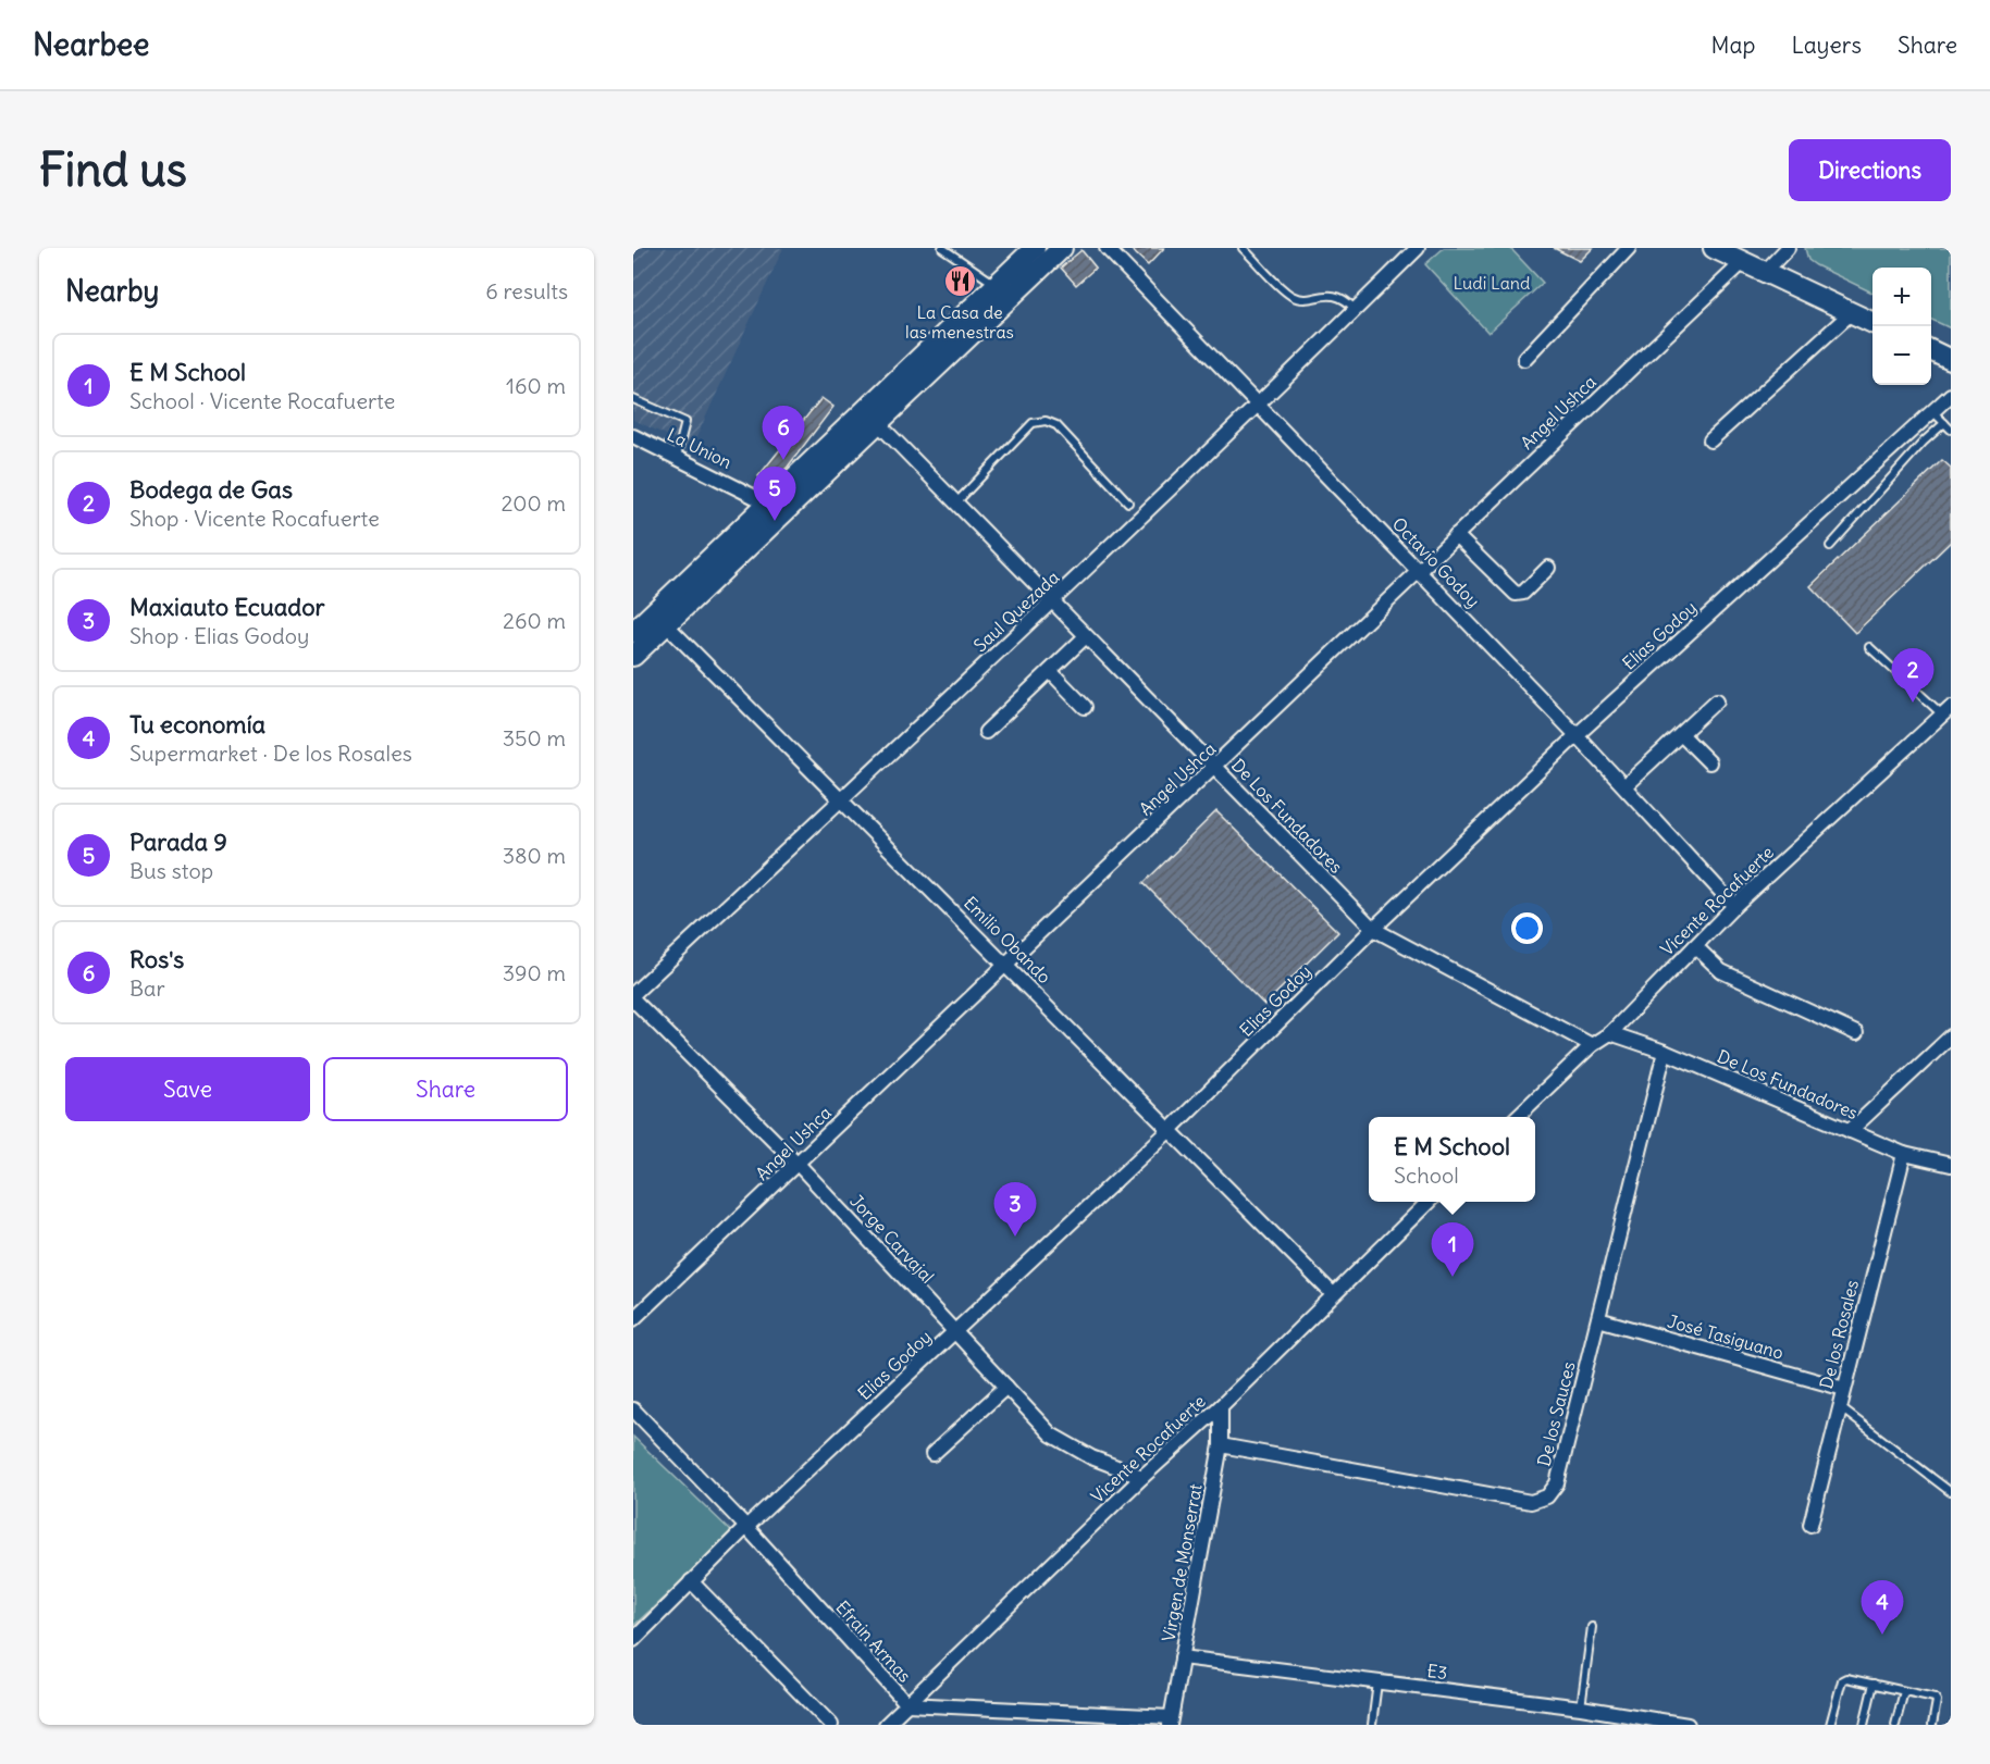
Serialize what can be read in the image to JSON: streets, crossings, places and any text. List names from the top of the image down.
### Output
{
  "streets": {
    "street": [
      "Angel Ushca",
      "La Union",
      "Octavio Godoy",
      "Saul Quezada",
      "Elias Godoy",
      "De Los Fundadores",
      "Vicente Rocafuerte",
      "Emilio Obando",
      "Jorge Carvajal",
      "De los Rosales",
      "José Tasiguano",
      "De los Sauces",
      "Virgen de Monserrat",
      "Efrain Armas",
      "E3"
    ]
  },
  "crossings": [
    ["Angel Ushca", "Octavio Godoy"],
    ["Angel Ushca", "De Los Fundadores"],
    ["Angel Ushca", "Emilio Obando"],
    ["Angel Ushca", "Jorge Carvajal"],
    ["Octavio Godoy", "Saul Quezada"],
    ["Octavio Godoy", "Elias Godoy"],
    ["Octavio Godoy", "Vicente Rocafuerte"],
    ["Saul Quezada", "De Los Fundadores"],
    ["Saul Quezada", "Emilio Obando"],
    ["Elias Godoy", "De Los Fundadores"],
    ["Elias Godoy", "Emilio Obando"],
    ["Elias Godoy", "Jorge Carvajal"],
    ["Elias Godoy", "Efrain Armas"],
    ["De Los Fundadores", "Vicente Rocafuerte"],
    ["De Los Fundadores", "De los Rosales"],
    ["De Los Fundadores", "De los Sauces"],
    ["Vicente Rocafuerte", "Emilio Obando"],
    ["Vicente Rocafuerte", "Jorge Carvajal"],
    ["Vicente Rocafuerte", "Virgen de Monserrat"],
    ["Vicente Rocafuerte", "Efrain Armas"],
    ["De los Rosales", "José Tasiguano"],
    ["José Tasiguano", "De los Sauces"],
    ["De los Sauces", "Virgen de Monserrat"],
    ["Virgen de Monserrat", "Efrain Armas"],
    ["Virgen de Monserrat", "E3"]
  ],
  "parks": ["Ludi Land"],
  "places": {
    "restaurant": ["La Casa de las menestras"]
  },
  "page": {
    "header": "Nearbee",
    "nav": ["Map", "Layers", "Share"],
    "buttons": [
      "Directions",
      ["Save", "Share"]
    ],
    "title": "Find us",
    "heading": ["Nearby", "6 results"],
    "map_buttons": ["+", "−"],
    "list": [
      {
        "mark": "1",
        "name": "E M School",
        "note": "School · Vicente Rocafuerte",
        "value": "160 m"
      },
      {
        "mark": "2",
        "name": "Bodega de Gas",
        "note": "Shop · Vicente Rocafuerte",
        "value": "200 m"
      },
      {
        "mark": "3",
        "name": "Maxiauto Ecuador",
        "note": "Shop · Elias Godoy",
        "value": "260 m"
      },
      {
        "mark": "4",
        "name": "Tu economía",
        "note": "Supermarket · De los Rosales",
        "value": "350 m"
      },
      {
        "mark": "5",
        "name": "Parada 9",
        "note": "Bus stop",
        "value": "380 m"
      },
      {
        "mark": "6",
        "name": "Ros's",
        "note": "Bar",
        "value": "390 m"
      }
    ],
    "pins": [
      "6",
      "5",
      "2",
      "3",
      "1",
      "4"
    ],
    "popup": ["E M School", "School"]
  }
}
